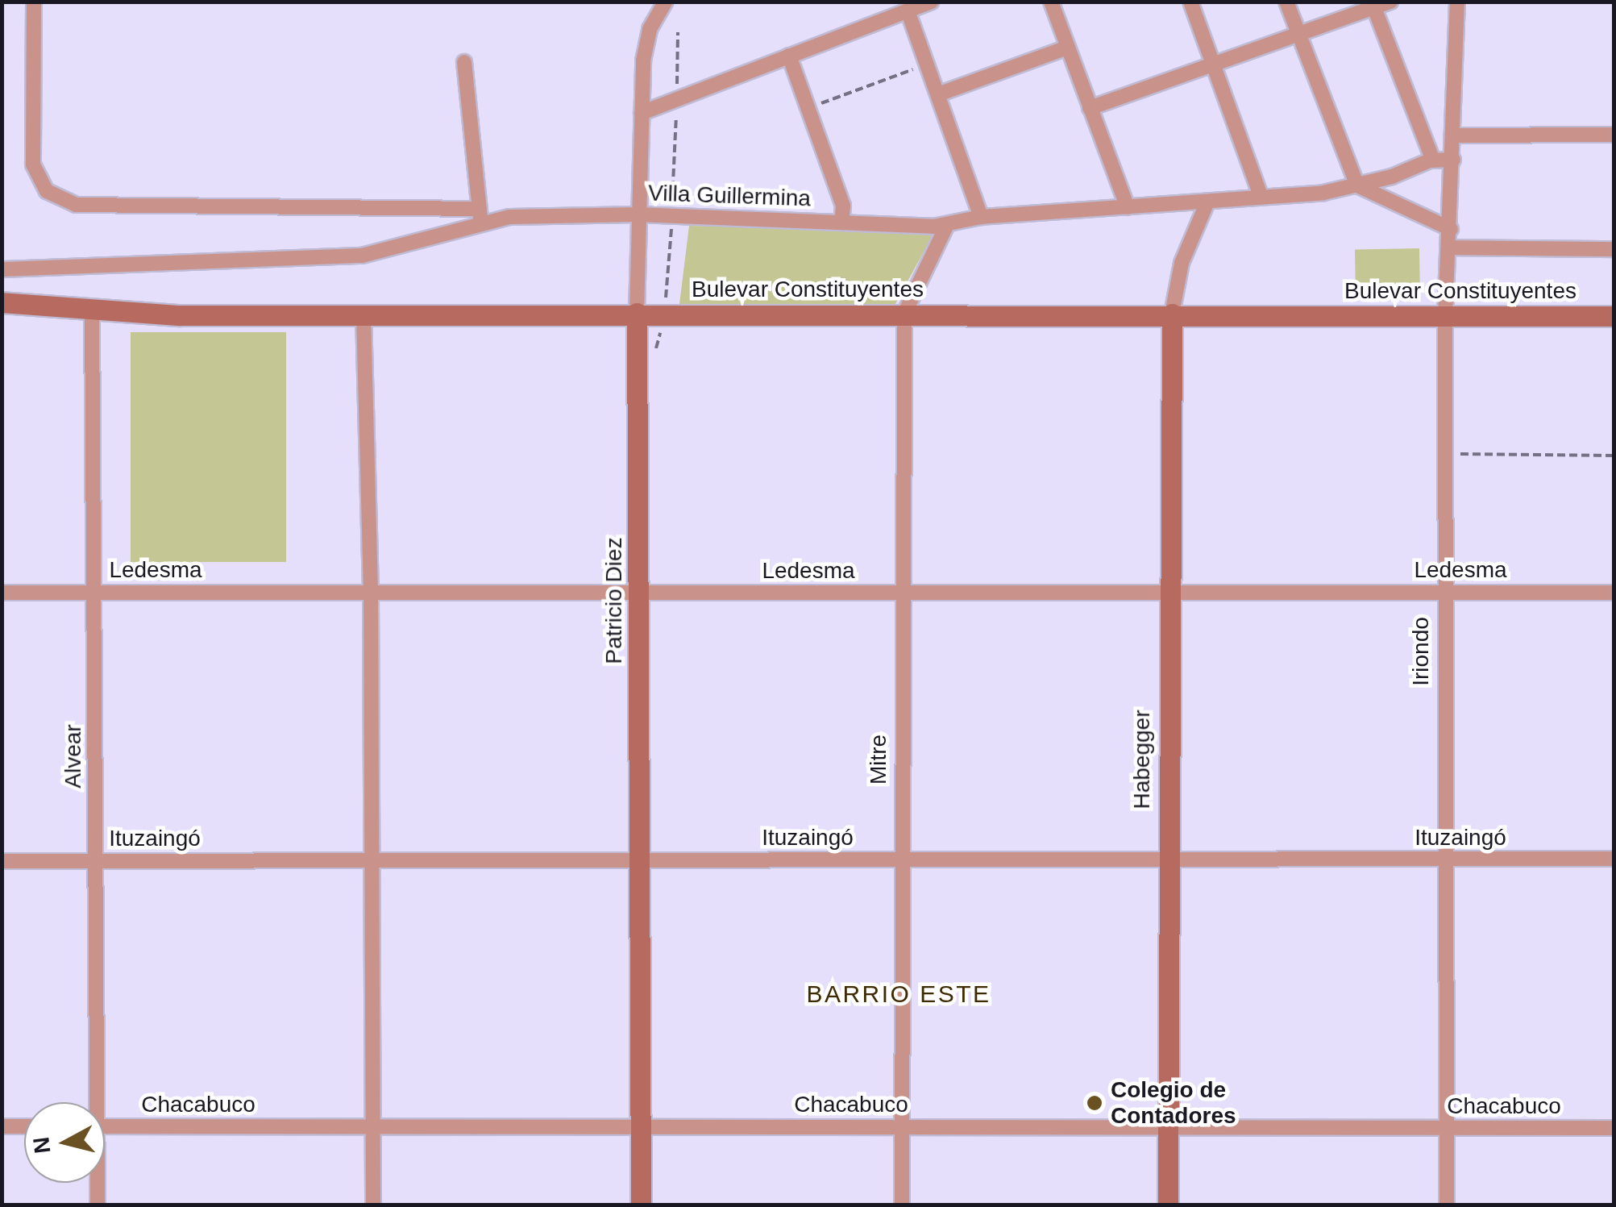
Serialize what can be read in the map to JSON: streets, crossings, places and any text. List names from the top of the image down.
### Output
{
  "streets": {
    "street": [
      "Villa Guillermina",
      "Bulevar Constituyentes",
      "Ledesma",
      "Patricio Diez",
      "Iriondo",
      "Alvear",
      "Mitre",
      "Habegger",
      "Ituzaingó",
      "Chacabuco"
    ]
  },
  "crossings": [
    ["Villa Guillermina", "Patricio Diez"],
    ["Villa Guillermina", "Iriondo"],
    ["Bulevar Constituyentes", "Patricio Diez"],
    ["Bulevar Constituyentes", "Iriondo"],
    ["Bulevar Constituyentes", "Alvear"],
    ["Bulevar Constituyentes", "Mitre"],
    ["Bulevar Constituyentes", "Habegger"],
    ["Ledesma", "Patricio Diez"],
    ["Ledesma", "Iriondo"],
    ["Ledesma", "Alvear"],
    ["Ledesma", "Mitre"],
    ["Ledesma", "Habegger"],
    ["Patricio Diez", "Ituzaingó"],
    ["Patricio Diez", "Chacabuco"],
    ["Iriondo", "Ituzaingó"],
    ["Iriondo", "Chacabuco"],
    ["Alvear", "Ituzaingó"],
    ["Mitre", "Ituzaingó"],
    ["Mitre", "Chacabuco"],
    ["Habegger", "Ituzaingó"],
    ["Habegger", "Chacabuco"]
  ],
  "districts": ["BARRIO ESTE"],
  "places": ["Colegio de Contadores"],
  "north": "left"
}
